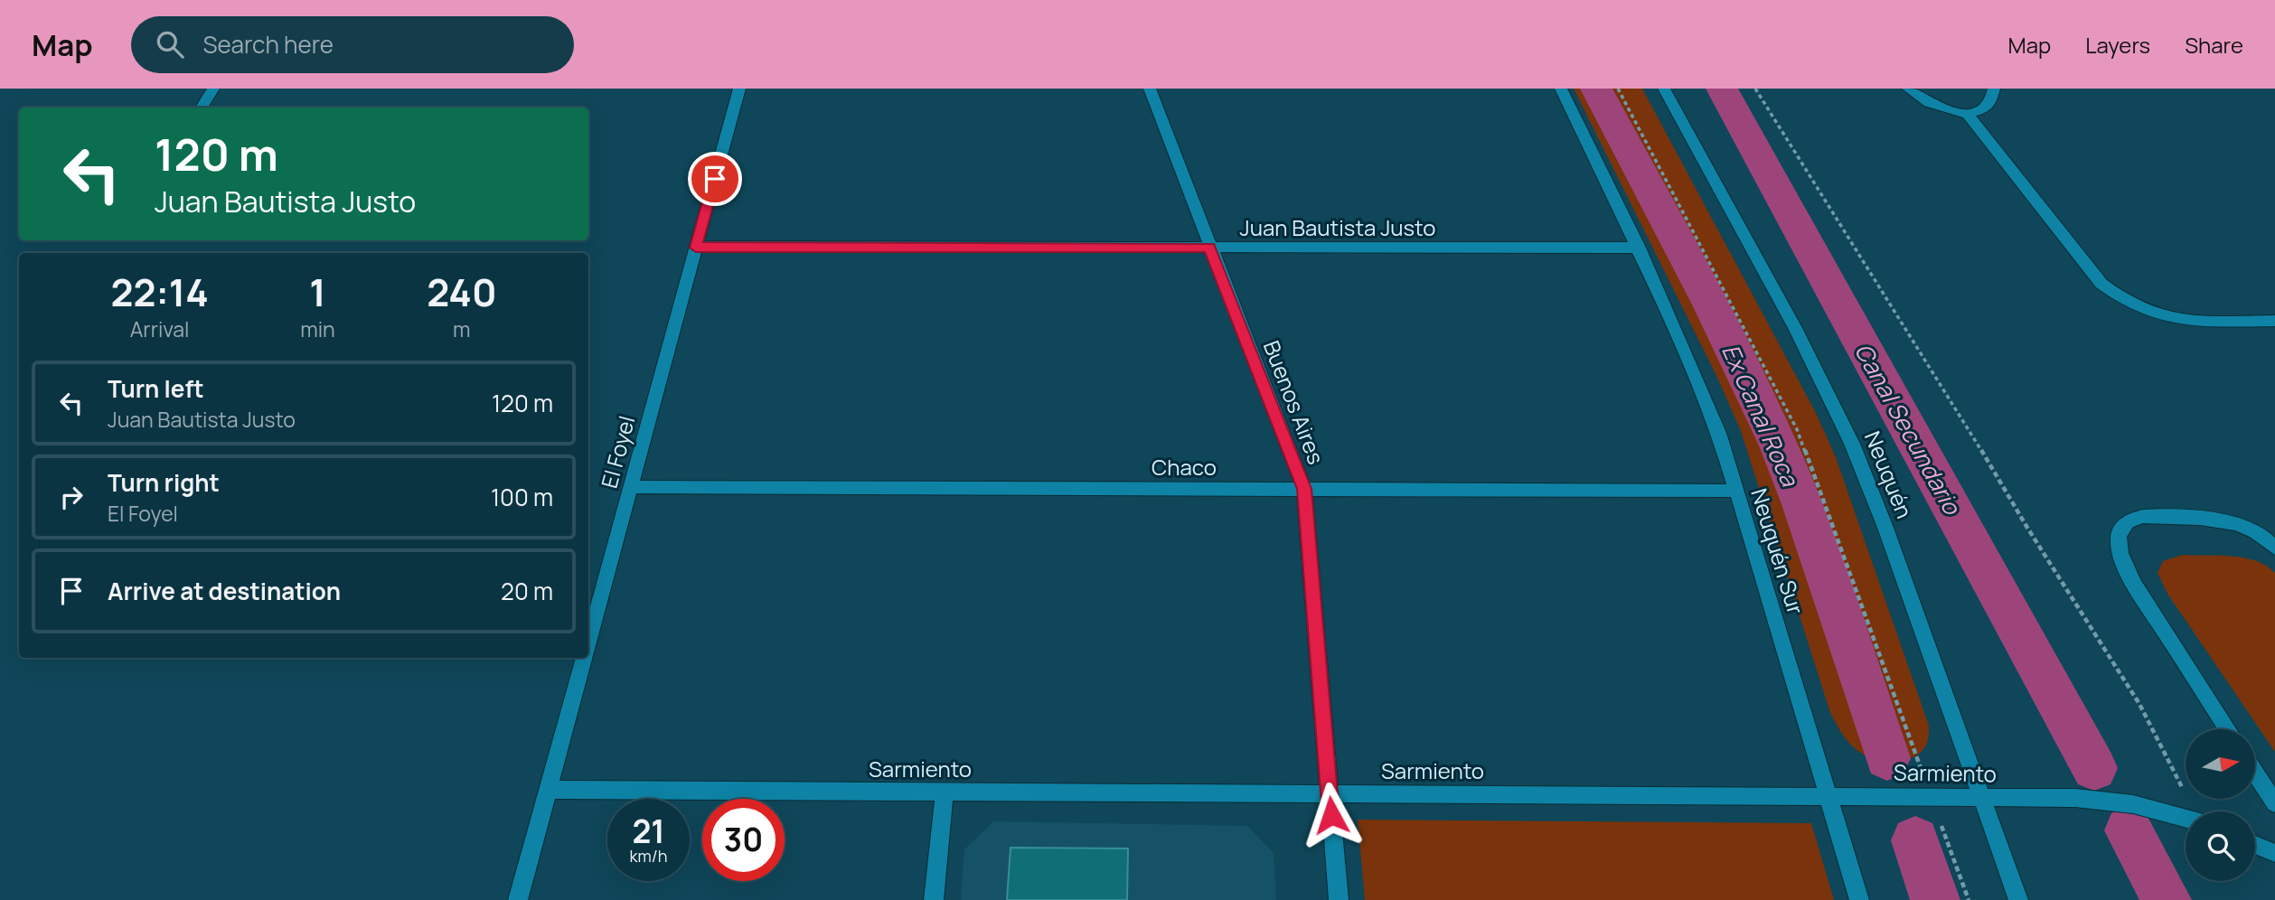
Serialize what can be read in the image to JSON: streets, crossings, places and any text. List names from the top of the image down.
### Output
{
  "streets": {
    "street": [
      "Juan Bautista Justo",
      "Buenos Aires",
      "El Foyel",
      "Chaco",
      "Neuquén",
      "Neuquén Sur",
      "Sarmiento"
    ]
  },
  "crossings": [
    ["Juan Bautista Justo", "Buenos Aires"],
    ["Juan Bautista Justo", "El Foyel"],
    ["Juan Bautista Justo", "Neuquén Sur"],
    ["Buenos Aires", "Chaco"],
    ["Buenos Aires", "Sarmiento"],
    ["El Foyel", "Chaco"],
    ["El Foyel", "Sarmiento"],
    ["Chaco", "Neuquén Sur"],
    ["Neuquén", "Sarmiento"],
    ["Neuquén Sur", "Sarmiento"]
  ],
  "water": ["Ex Canal Roca", "Canal Secundario"],
  "north": "right",
  "page": {
    "header": "Map",
    "search": "Search here",
    "nav": ["Map", "Layers", "Share"],
    "turn": ["120 m", "Juan Bautista Justo"],
    "eta": [
      "22:14",
      "Arrival",
      "1",
      "min",
      "240",
      "m"
    ],
    "list": [
      {
        "name": "Turn left",
        "note": "Juan Bautista Justo",
        "value": "120 m"
      },
      {
        "name": "Turn right",
        "note": "El Foyel",
        "value": "100 m"
      },
      {
        "name": "Arrive at destination",
        "value": "20 m"
      }
    ],
    "speed": "21 km/h",
    "limit": "30"
  }
}
